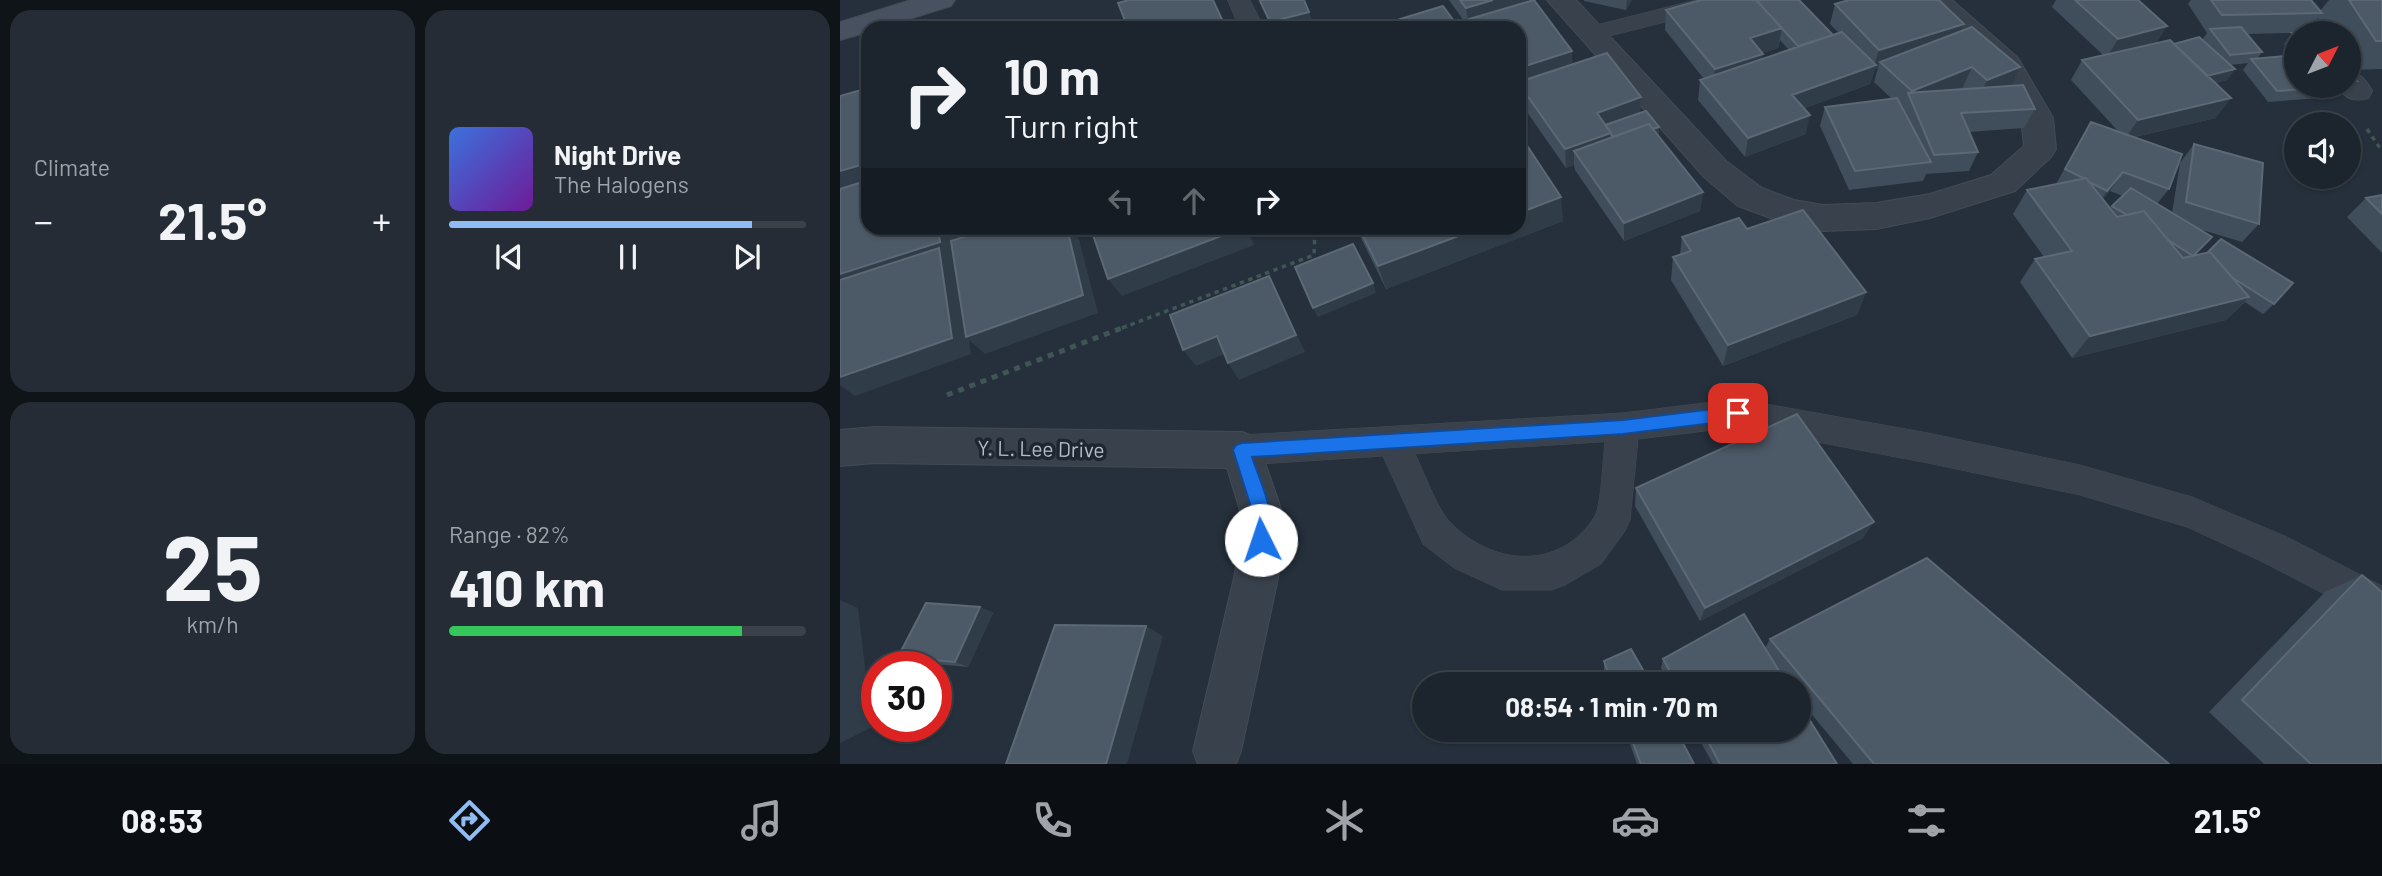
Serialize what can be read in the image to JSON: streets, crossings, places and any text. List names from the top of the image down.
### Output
{
  "streets": {
    "street": ["Y. L. Lee Drive"]
  },
  "north": "top right",
  "page": {
    "tile": [
      "Climate",
      ["25", "km/h"],
      ["Range · 82%", "410 km"]
    ],
    "turn": ["10 m", "Turn right"],
    "song": ["Night Drive", "The Halogens"],
    "heat": ["−", "21.5°", "+"],
    "limit": "30",
    "trip": "08:54 · 1 min · 70 m",
    "tabs": ["08:53", "21.5°"]
  }
}
